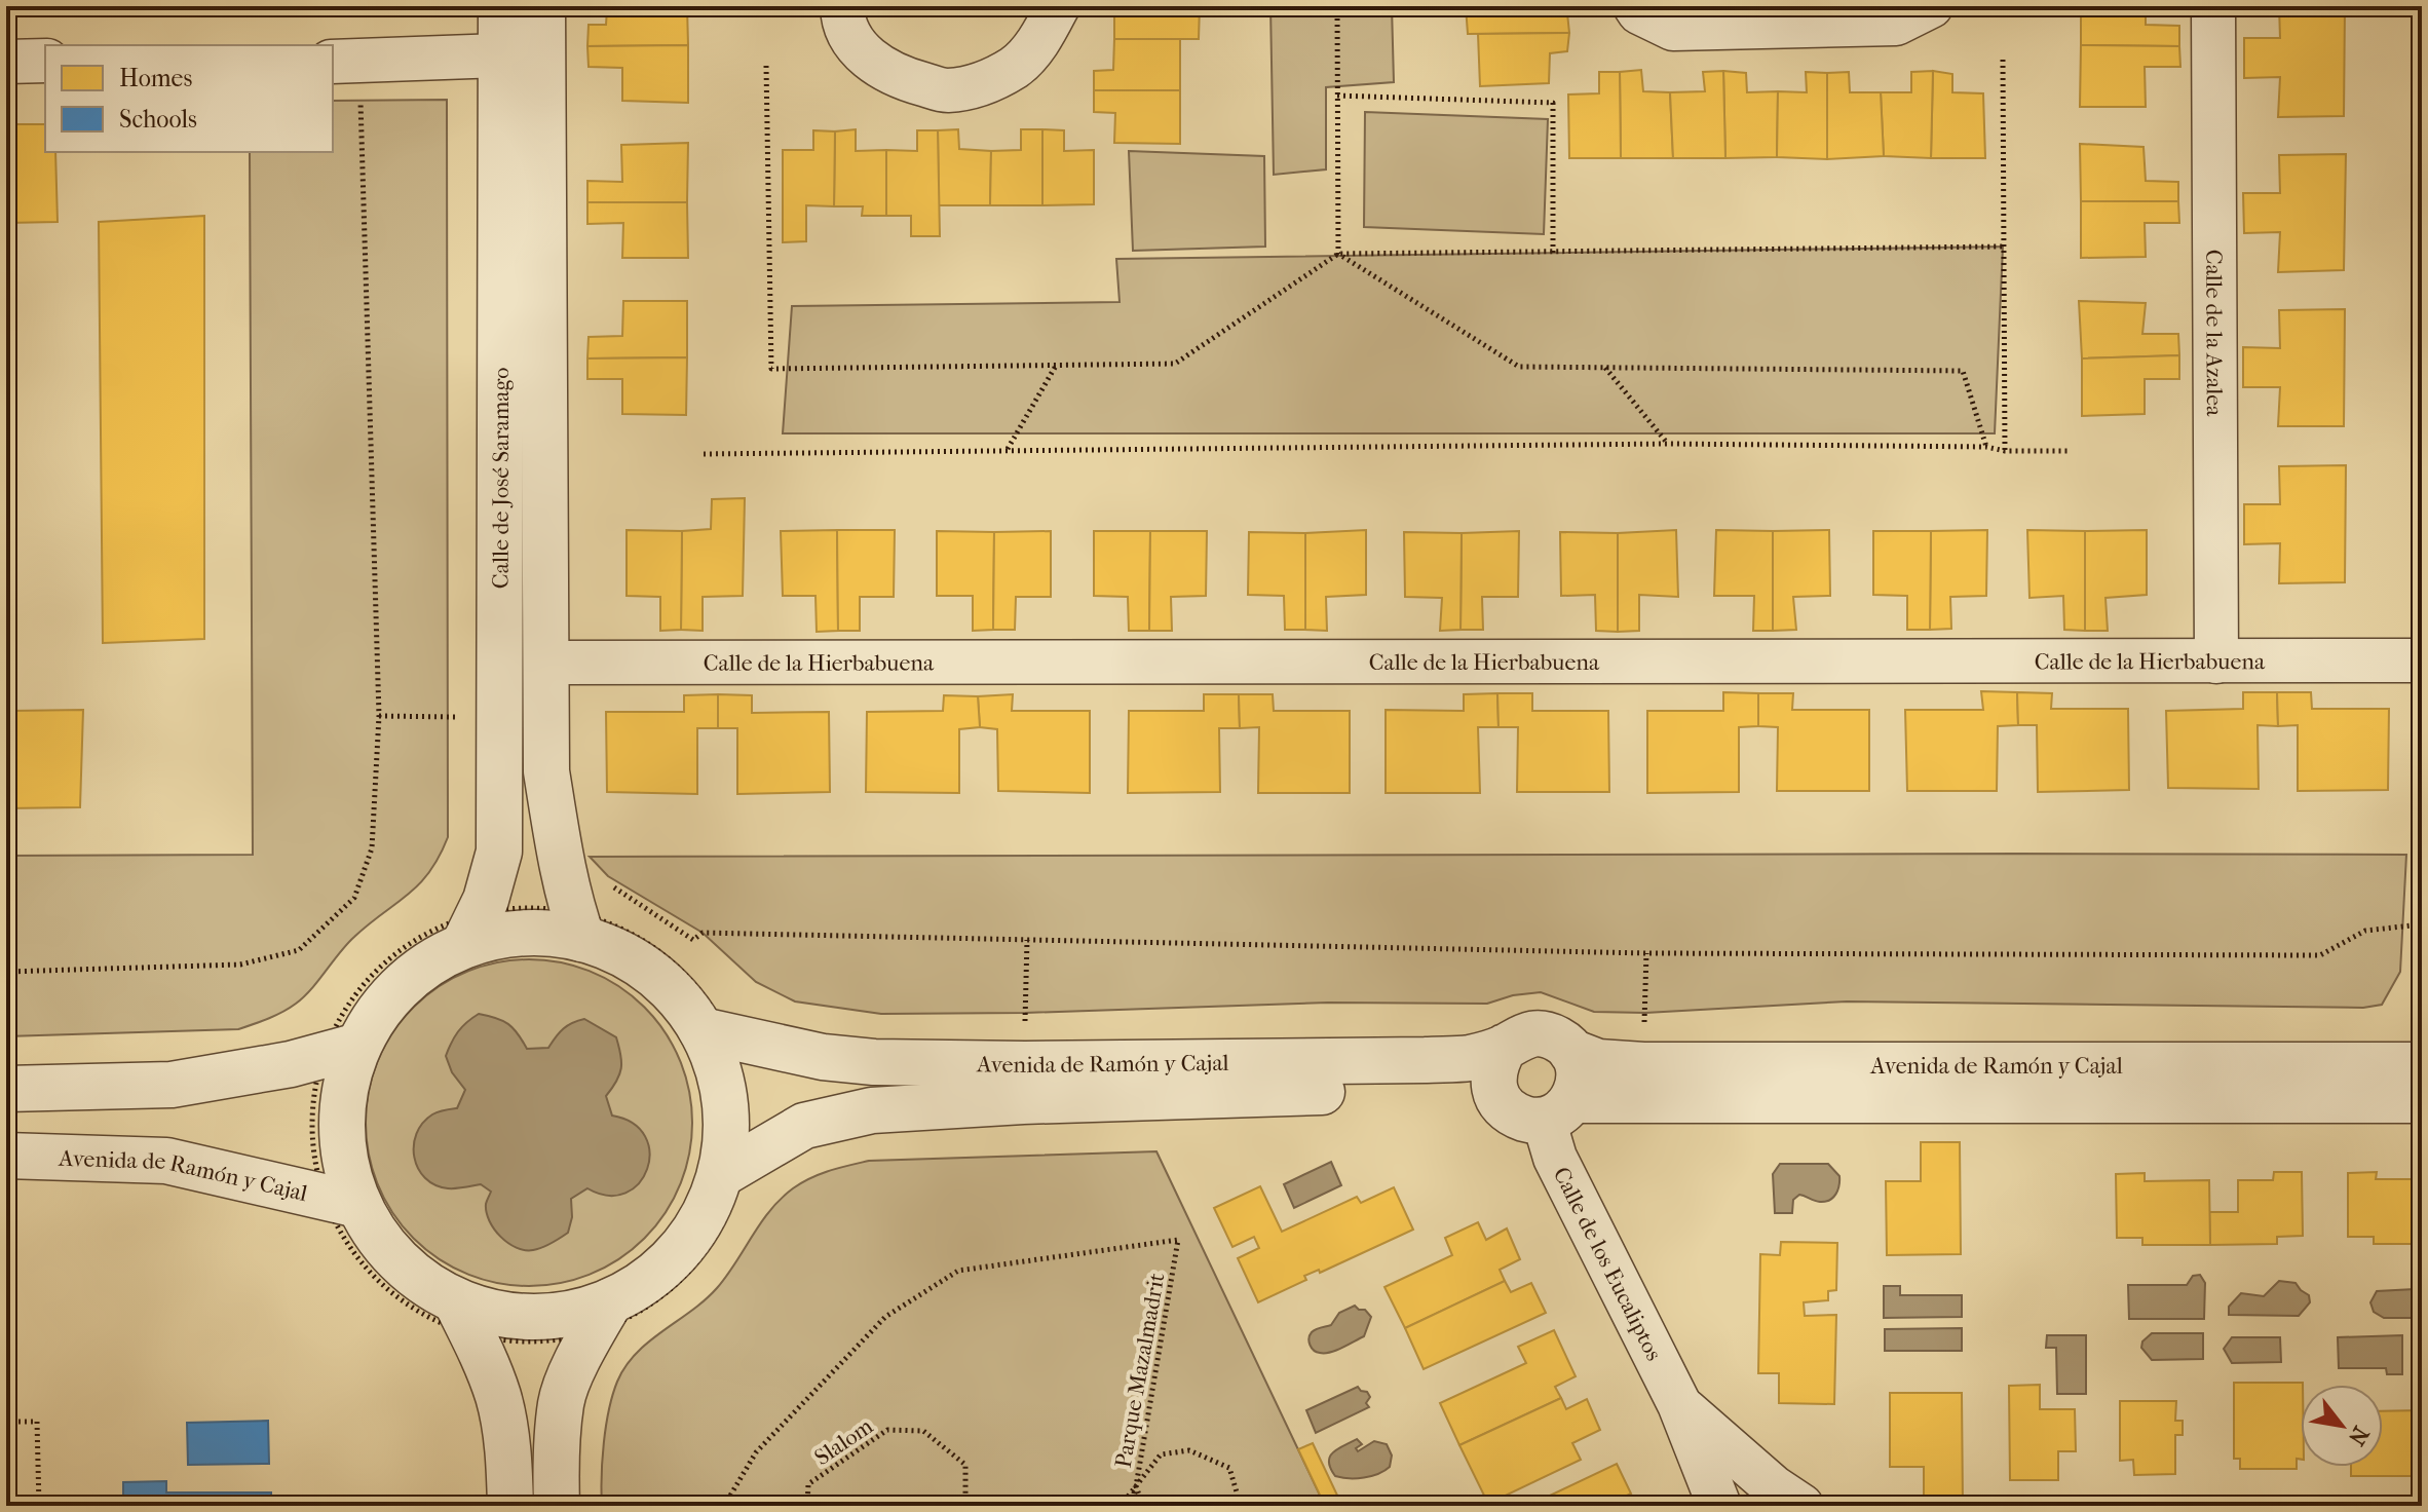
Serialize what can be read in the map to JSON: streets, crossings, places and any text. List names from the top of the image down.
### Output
{
  "streets": {
    "street": [
      "Calle de la Azalea",
      "Calle de José Saramago",
      "Calle de la Hierbabuena",
      "Avenida de Ramón y Cajal",
      "Calle de los Eucaliptos"
    ],
    "path": ["Parque Mazalmadrit", "Slalom"]
  },
  "crossings": [
    ["Calle de la Azalea", "Calle de la Hierbabuena"],
    ["Calle de José Saramago", "Calle de la Hierbabuena"],
    ["Avenida de Ramón y Cajal", "Calle de los Eucaliptos"]
  ],
  "legend": ["Homes", "Schools"],
  "north": "bottom right"
}
